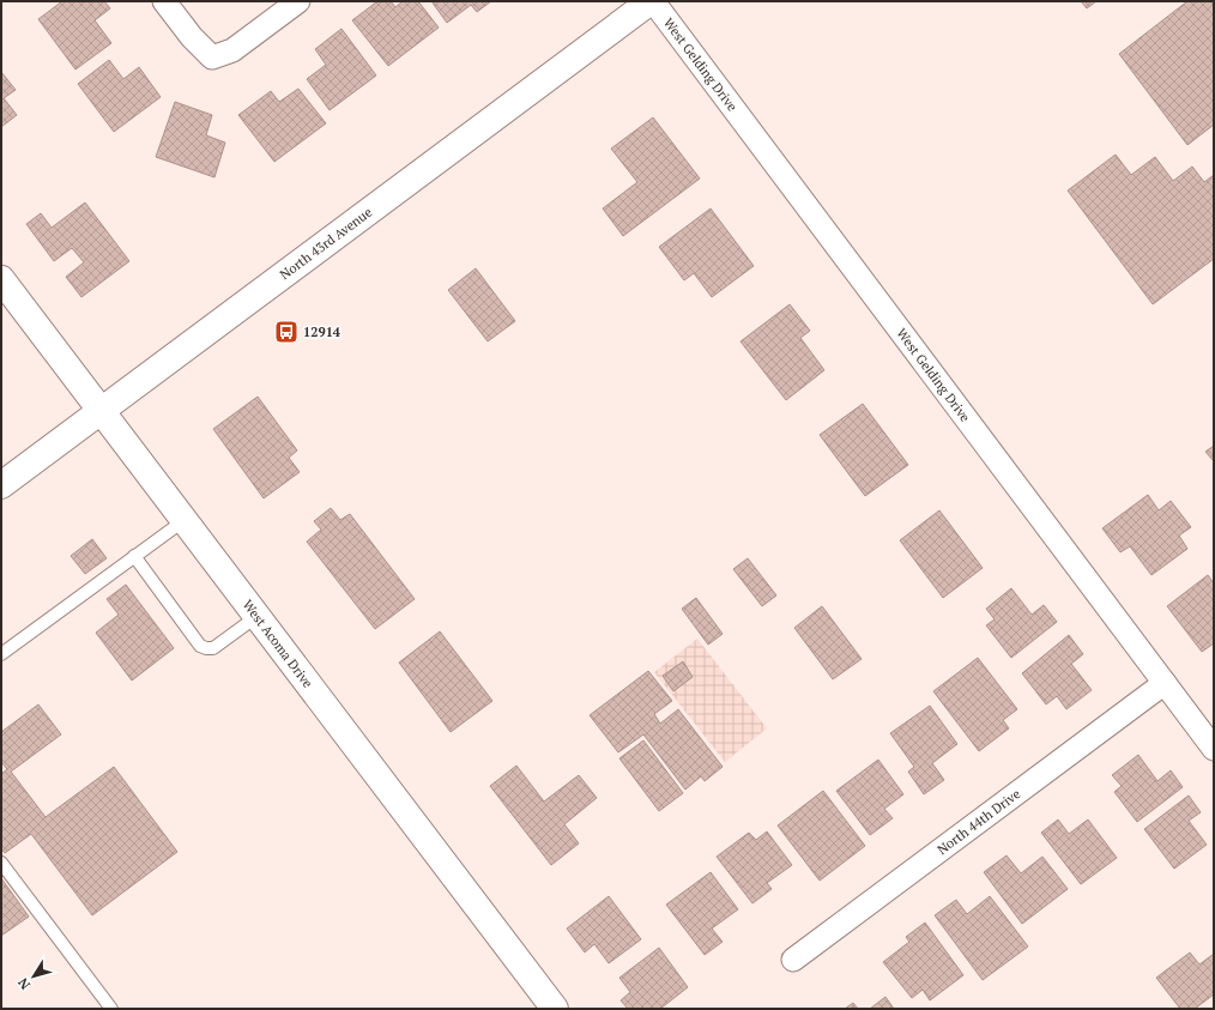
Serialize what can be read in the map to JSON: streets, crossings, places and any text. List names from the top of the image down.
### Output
{
  "streets": {
    "street": [
      "West Gelding Drive",
      "North 43rd Avenue",
      "West Acoma Drive",
      "North 44th Drive"
    ]
  },
  "crossings": [
    ["West Gelding Drive", "North 43rd Avenue"],
    ["West Gelding Drive", "North 44th Drive"],
    ["North 43rd Avenue", "West Acoma Drive"]
  ],
  "places": {
    "bus stop": ["12914"]
  },
  "north": "bottom left"
}
